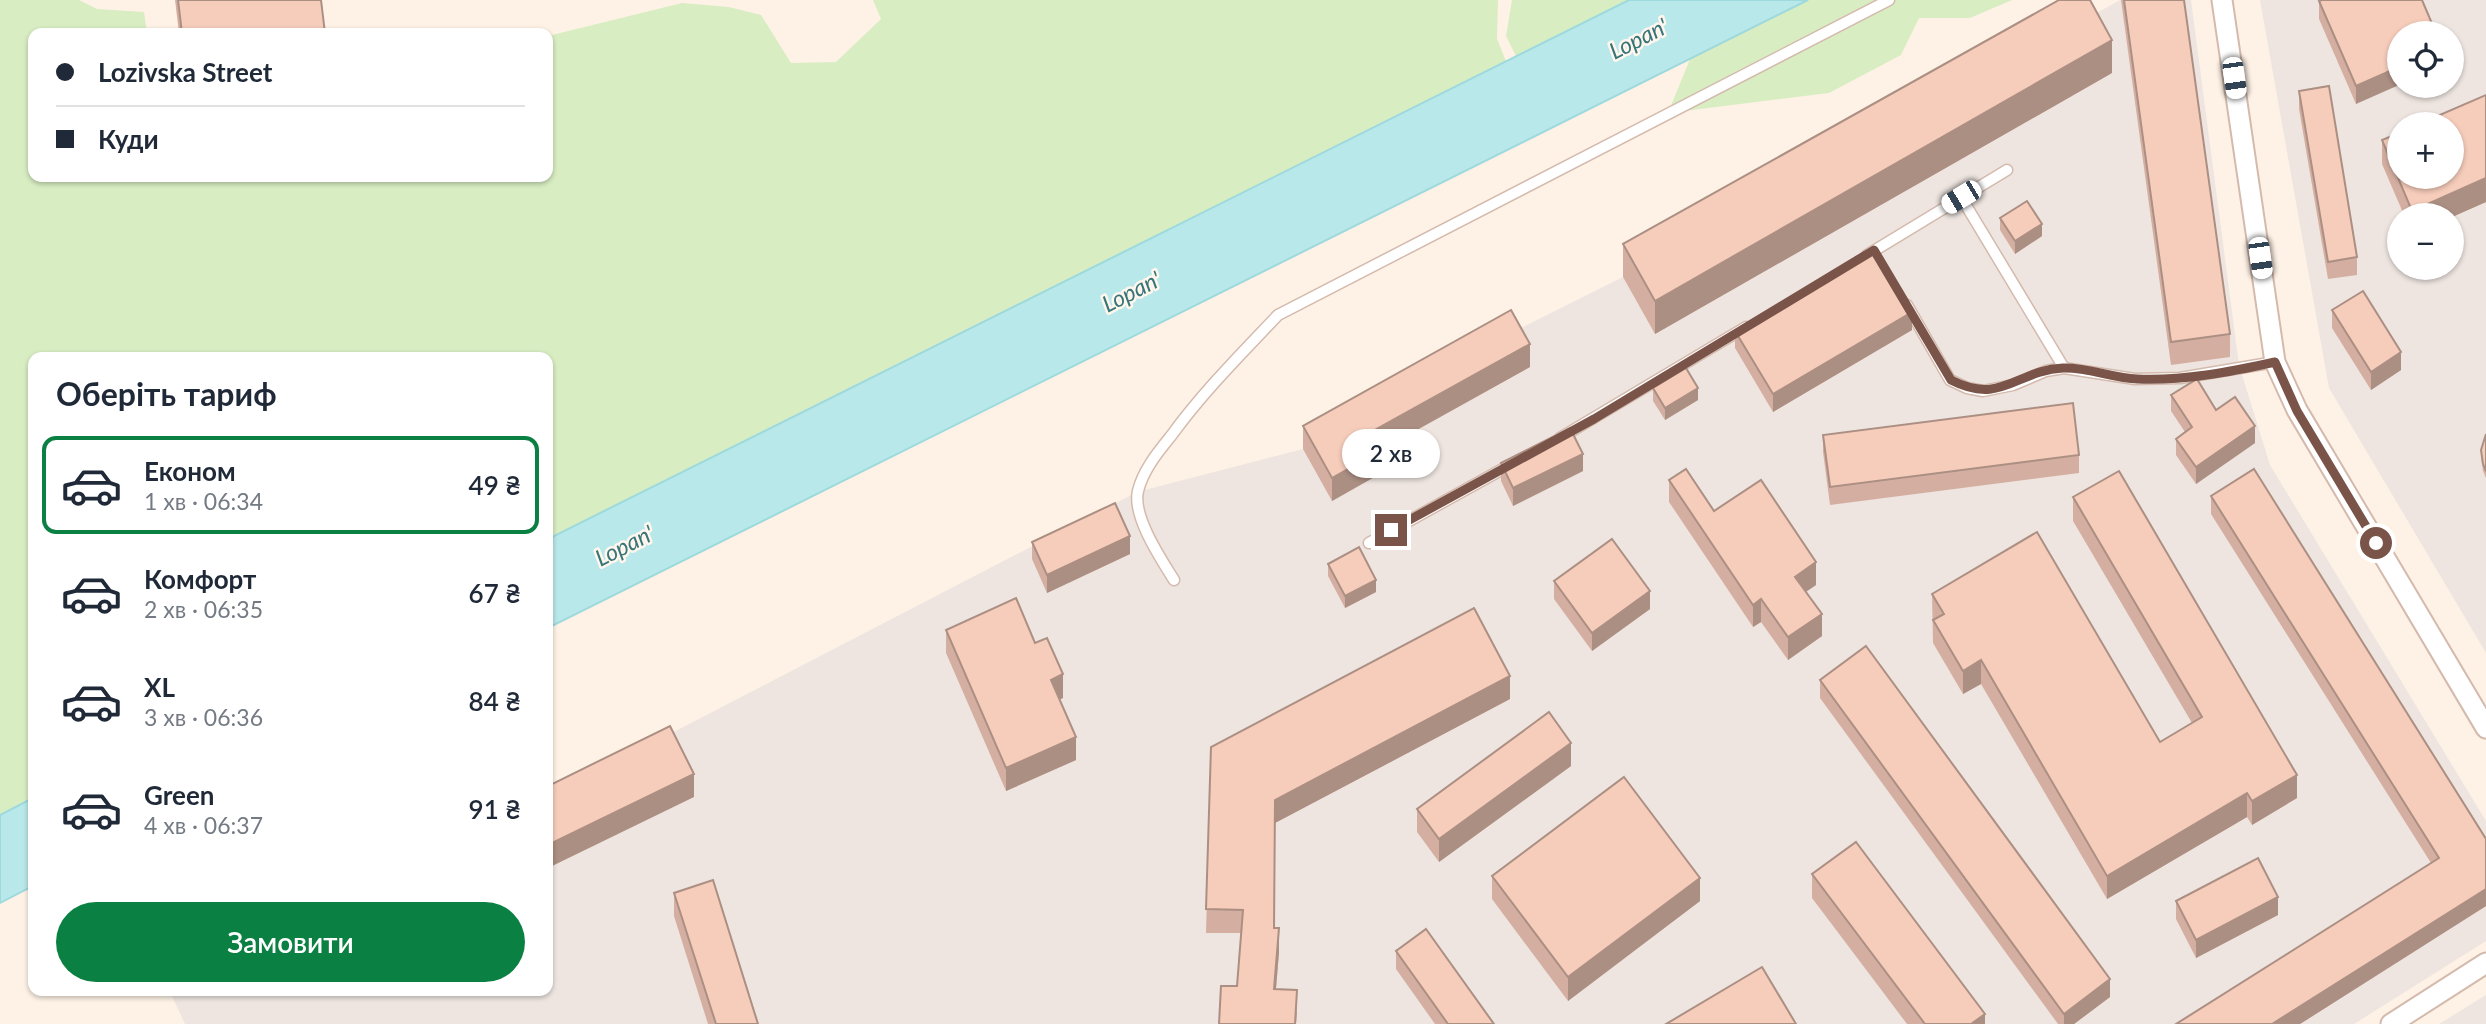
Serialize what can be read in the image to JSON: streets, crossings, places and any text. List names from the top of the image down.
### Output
{
  "water": ["Lopan'"],
  "page": {
    "map_buttons": ["+", "−"],
    "banner": ["Lozivska Street", "Куди"],
    "heading": "Оберіть тариф",
    "bubble": "2 хв",
    "list": [
      {
        "name": "Економ",
        "note": "1 хв · 06:34",
        "value": "49 ₴"
      },
      {
        "name": "Комфорт",
        "note": "2 хв · 06:35",
        "value": "67 ₴"
      },
      {
        "name": "XL",
        "note": "3 хв · 06:36",
        "value": "84 ₴"
      },
      {
        "name": "Green",
        "note": "4 хв · 06:37",
        "value": "91 ₴"
      }
    ],
    "buttons": "Замовити"
  }
}
